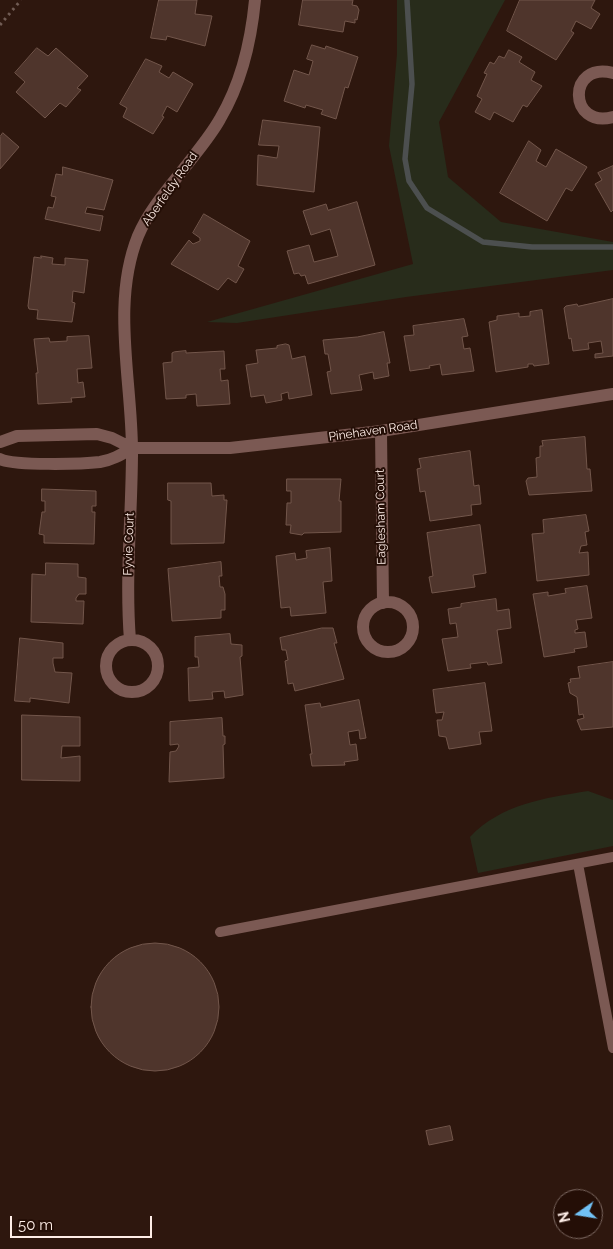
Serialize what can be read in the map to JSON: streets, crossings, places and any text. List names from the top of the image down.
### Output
{
  "streets": {
    "street": [
      "Aberfeldy Road",
      "Pinehaven Road",
      "Eaglesham Court",
      "Fyvie Court"
    ]
  },
  "crossings": [
    ["Aberfeldy Road", "Pinehaven Road"],
    ["Aberfeldy Road", "Fyvie Court"],
    ["Pinehaven Road", "Eaglesham Court"],
    ["Pinehaven Road", "Fyvie Court"]
  ],
  "scale_bar": "50 m",
  "north": "left"
}
